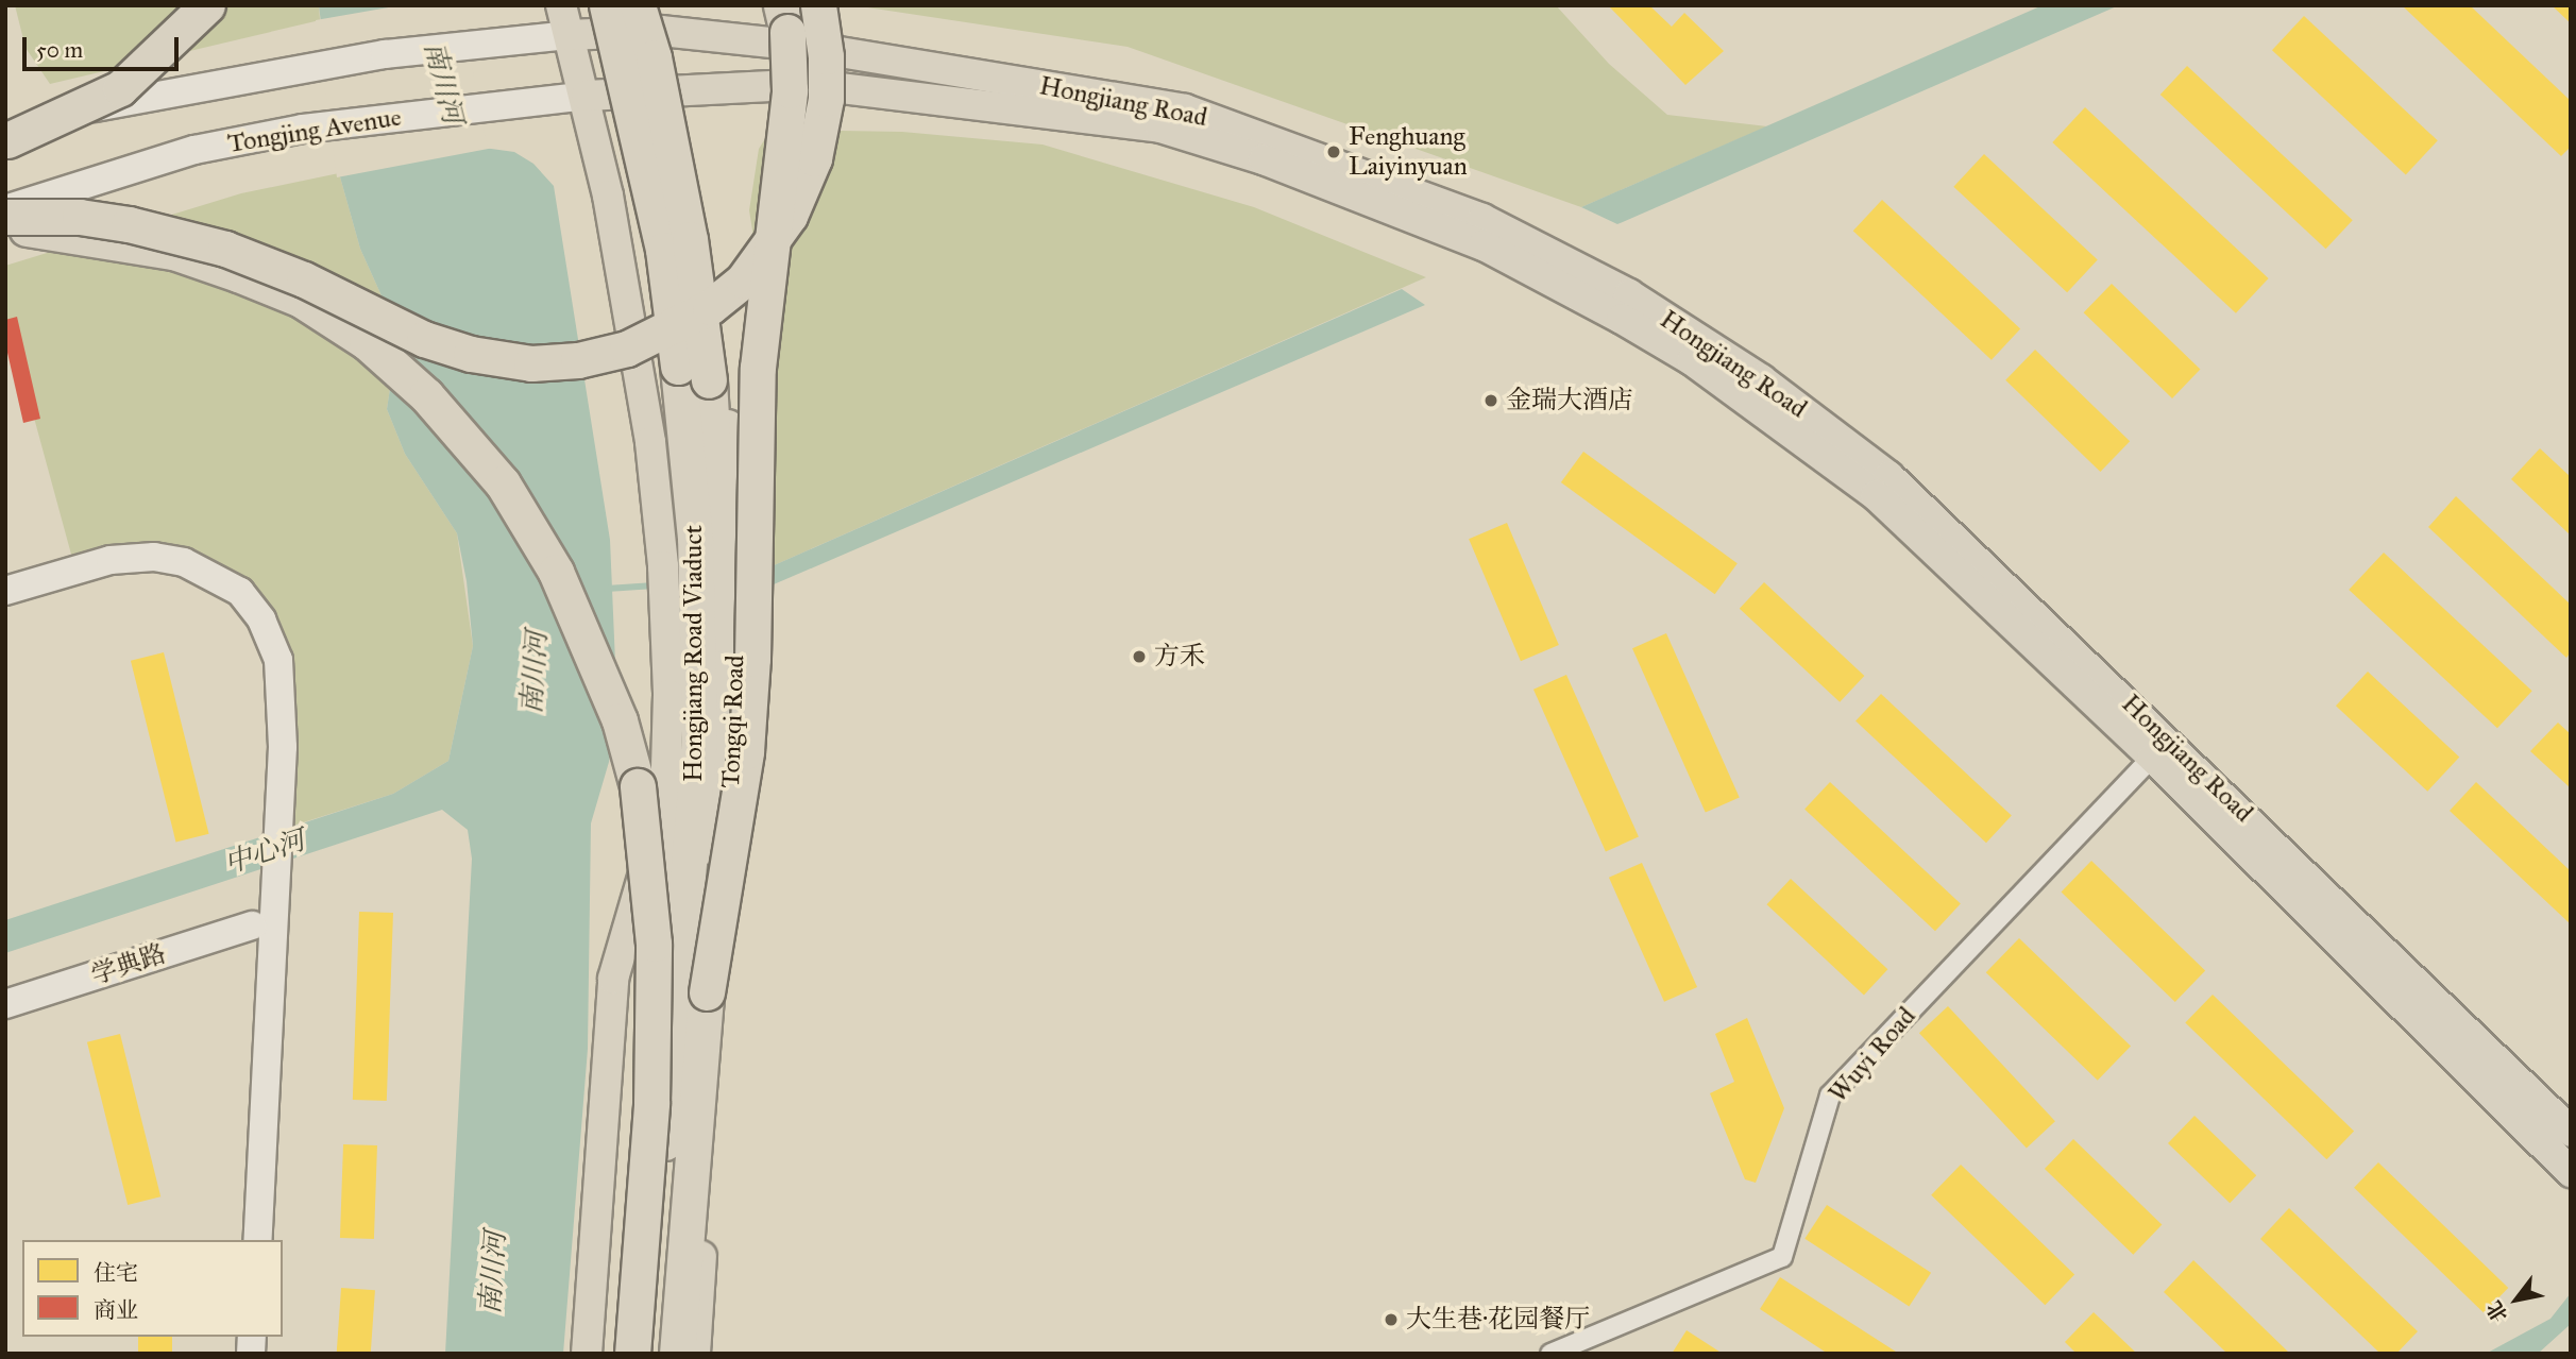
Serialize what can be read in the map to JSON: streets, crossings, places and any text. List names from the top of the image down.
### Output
{
  "streets": {
    "highway": ["Hongjiang Road Viaduct"],
    "main road": ["Hongjiang Road", "Tongjing Avenue", "Tongqi Road"],
    "street": ["学典路", "Wuyi Road"]
  },
  "crossings": [
    ["Hongjiang Road", "Tongjing Avenue"],
    ["Hongjiang Road", "Tongqi Road"],
    ["Hongjiang Road", "Wuyi Road"],
    ["Tongjing Avenue", "Tongqi Road"]
  ],
  "water": ["南川河", "中心河"],
  "places": [
    "Fenghuang Laiyinyuan",
    "金瑞大酒店",
    "方禾",
    "大生巷·花园餐厅"
  ],
  "legend": ["住宅", "商业"],
  "scale_bar": "50 m",
  "north": "bottom left"
}
